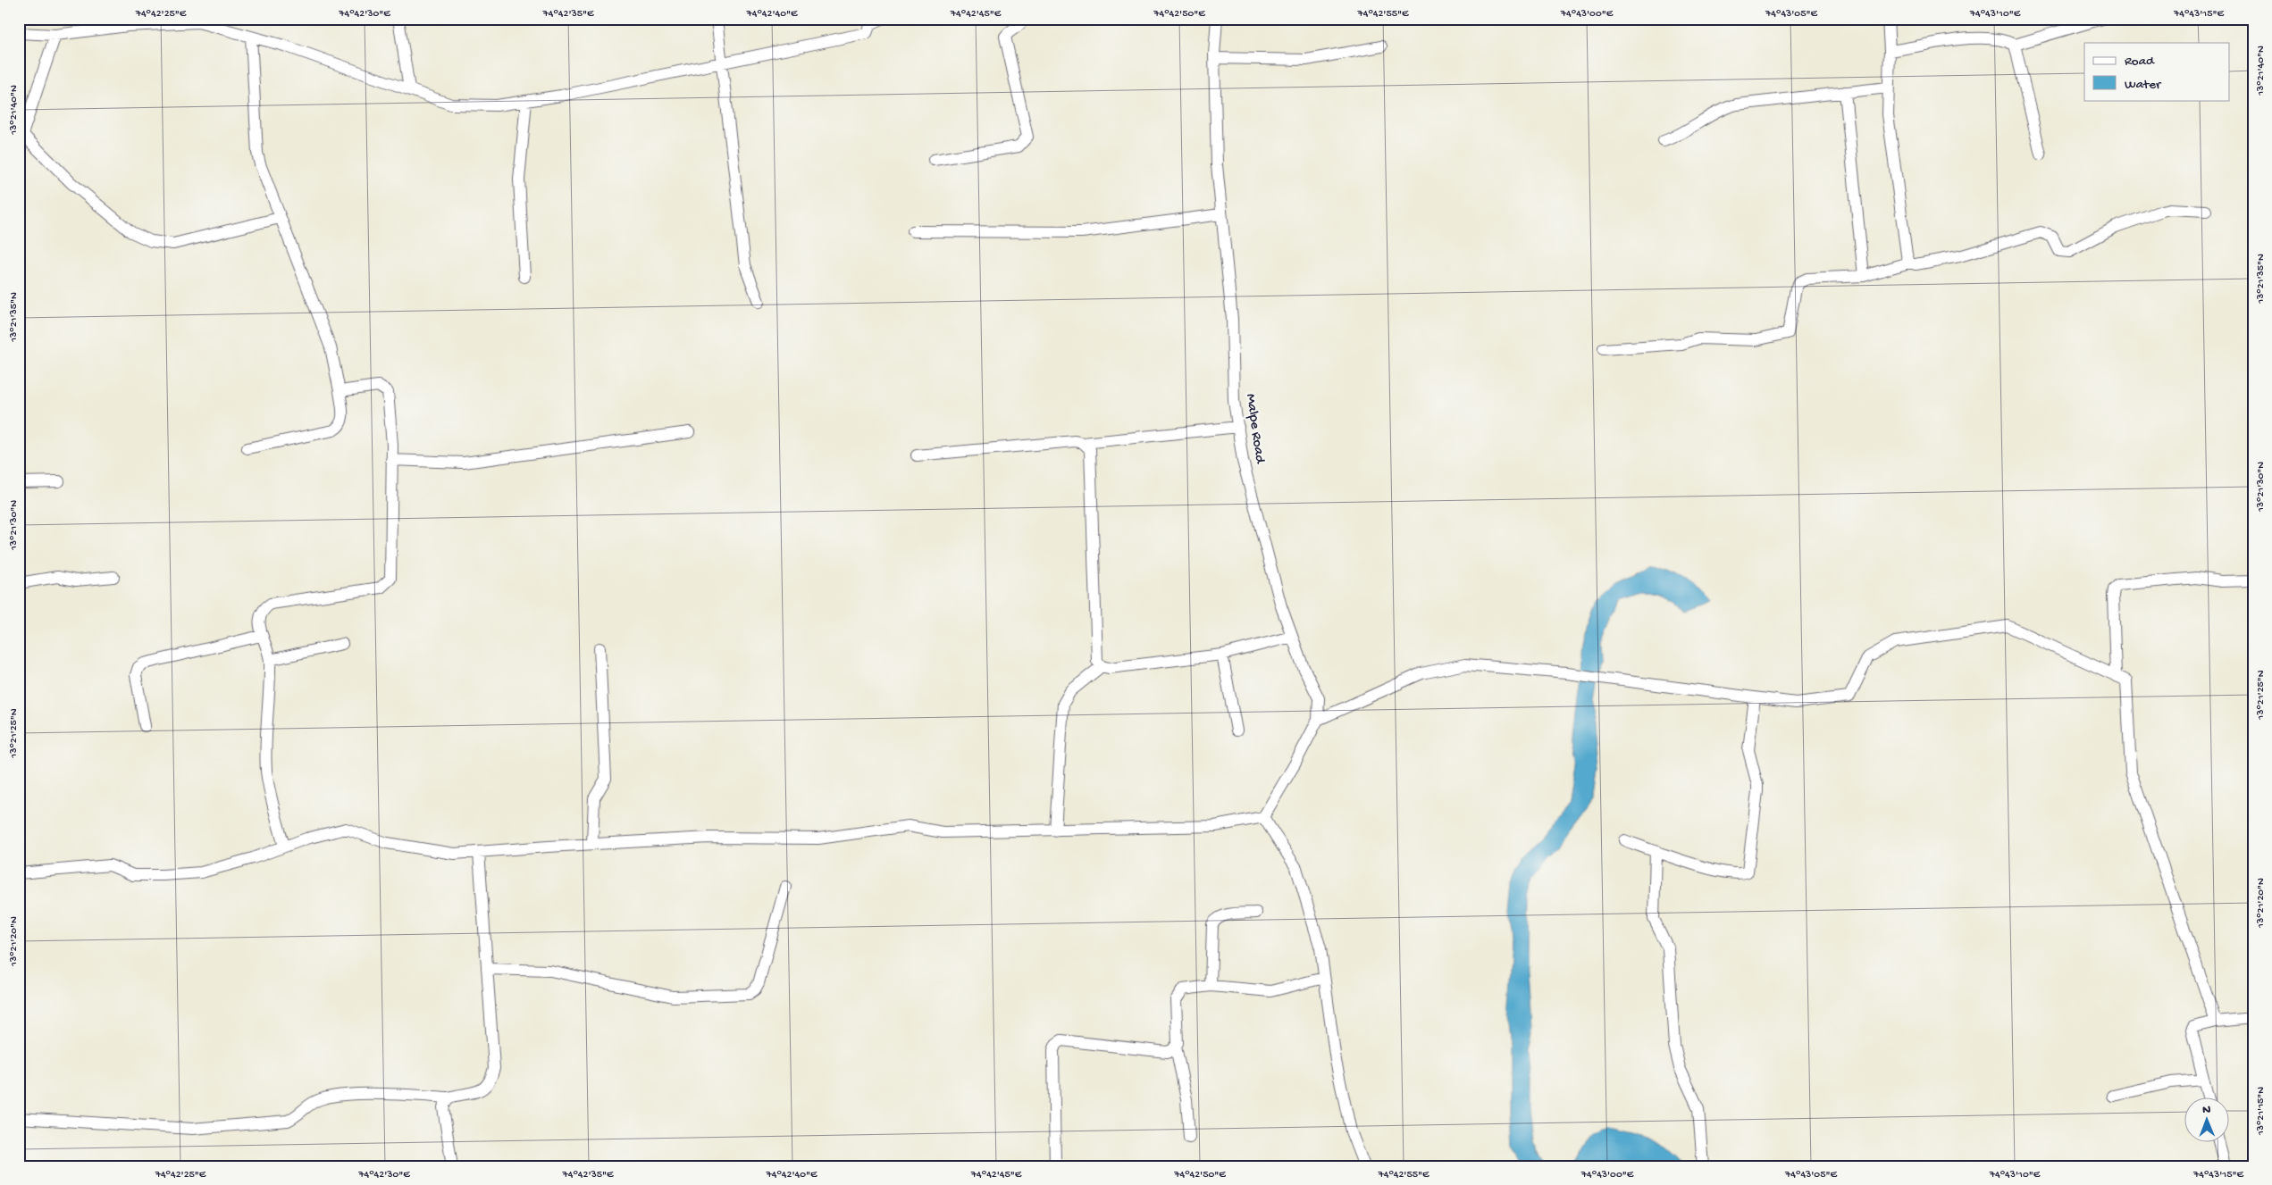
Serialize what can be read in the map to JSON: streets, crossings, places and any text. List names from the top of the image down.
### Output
{
  "streets": {
    "street": ["Malpe Road"]
  },
  "legend": ["Road", "Water"],
  "north": "top",
  "coordinates": [
    "74°42'25\"E",
    "74°42'30\"E",
    "74°42'35\"E",
    "74°42'40\"E",
    "74°42'45\"E",
    "74°42'50\"E",
    "74°42'55\"E",
    "74°43'00\"E",
    "74°43'05\"E",
    "74°43'10\"E",
    "74°43'15\"E",
    "13°21'40\"N",
    "13°21'35\"N",
    "13°21'30\"N",
    "13°21'25\"N",
    "13°21'20\"N",
    "13°21'15\"N"
  ]
}
